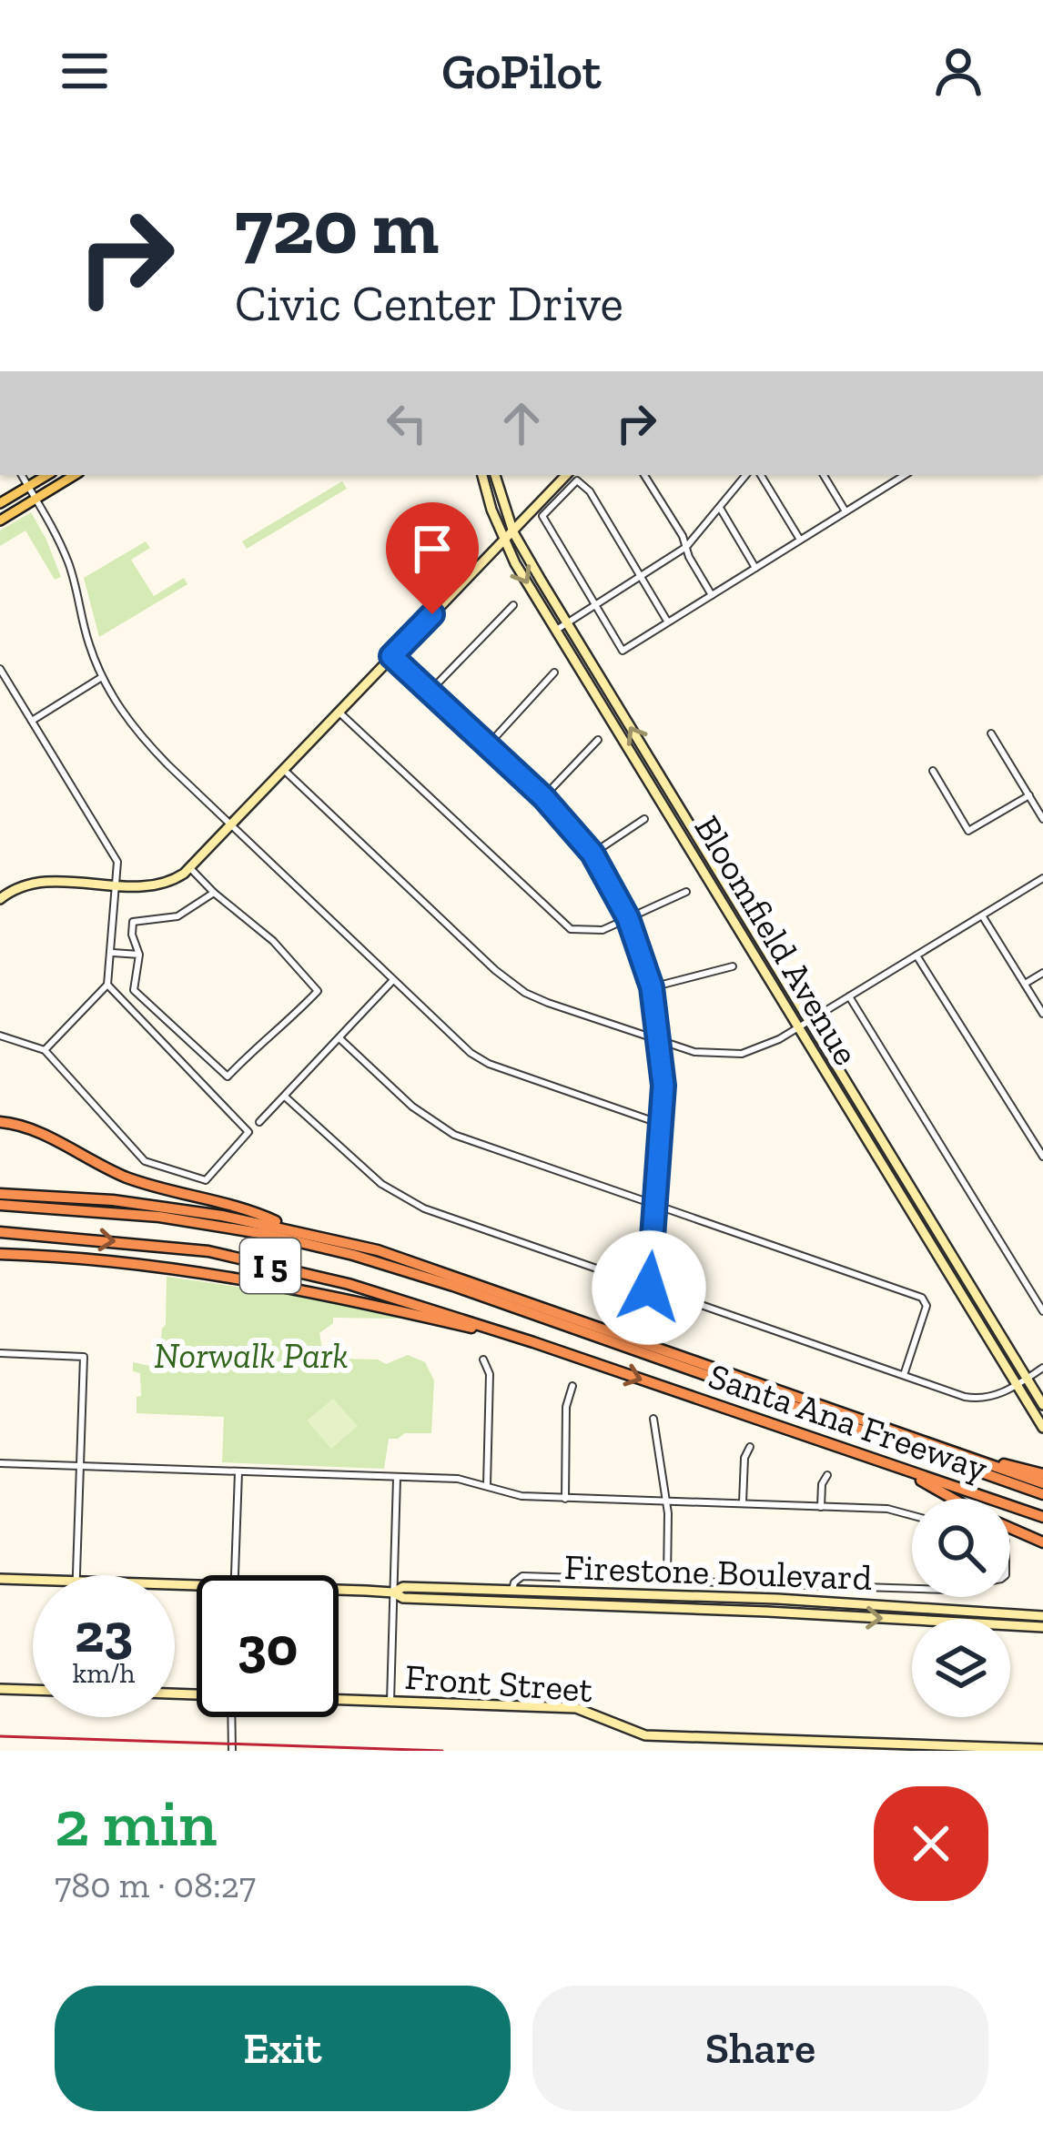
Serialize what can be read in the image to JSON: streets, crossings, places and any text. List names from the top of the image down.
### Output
{
  "streets": {
    "highway": ["I 5", "Santa Ana Freeway"],
    "street": ["Bloomfield Avenue", "Firestone Boulevard", "Front Street"]
  },
  "parks": ["Norwalk Park"],
  "page": {
    "header": "GoPilot",
    "turn": ["720 m", "Civic Center Drive"],
    "speed": "23 km/h",
    "limit": "30",
    "heading": ["2 min", "780 m · 08:27"],
    "buttons": ["Exit", "Share"]
  }
}
